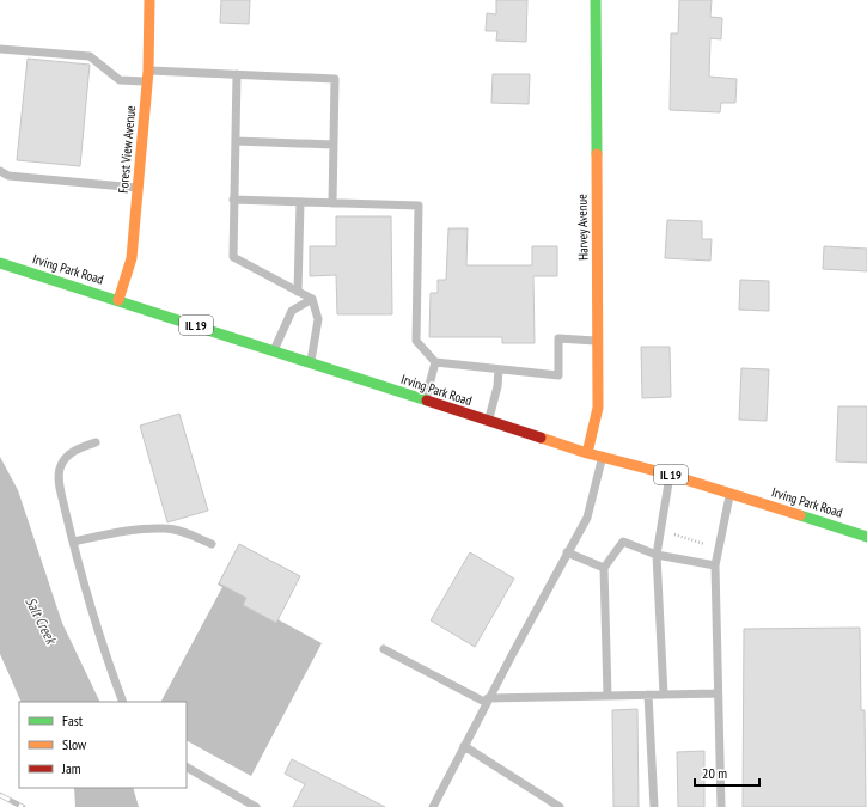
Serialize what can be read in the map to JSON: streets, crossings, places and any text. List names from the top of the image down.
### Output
{
  "streets": {
    "main road": [
      "Forest View Avenue",
      "Harvey Avenue",
      "Irving Park Road",
      "IL 19"
    ]
  },
  "crossings": [
    ["Forest View Avenue", "Irving Park Road"],
    ["Harvey Avenue", "Irving Park Road"]
  ],
  "water": ["Salt Creek"],
  "legend": ["Fast", "Slow", "Jam"],
  "scale_bar": "20 m"
}
